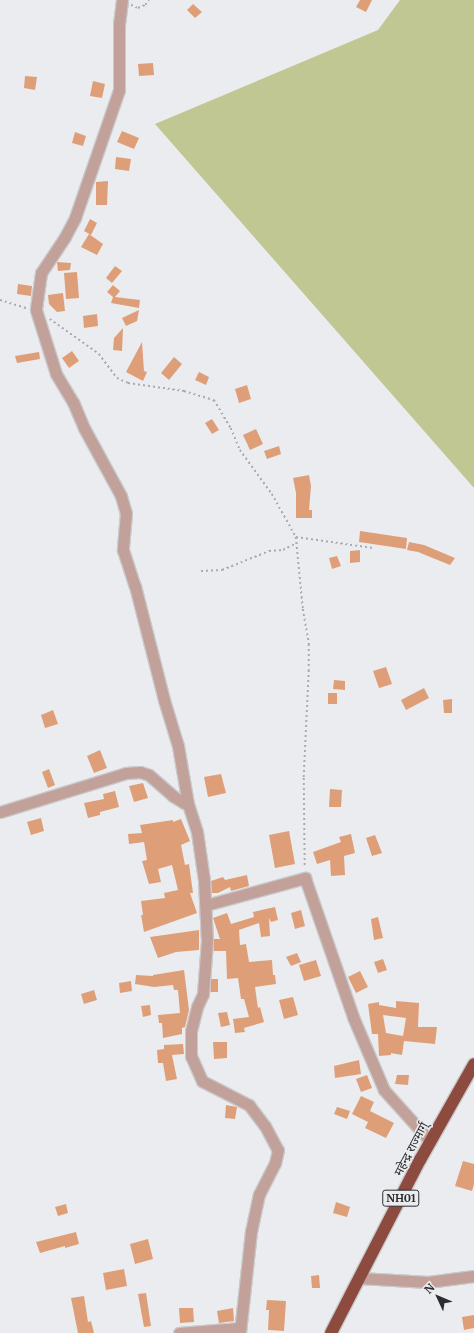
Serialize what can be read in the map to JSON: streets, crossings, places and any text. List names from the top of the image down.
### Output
{
  "streets": {
    "highway": ["महेन्द्र राज्मार्ग्", "NH01"]
  },
  "north": "top left"
}
